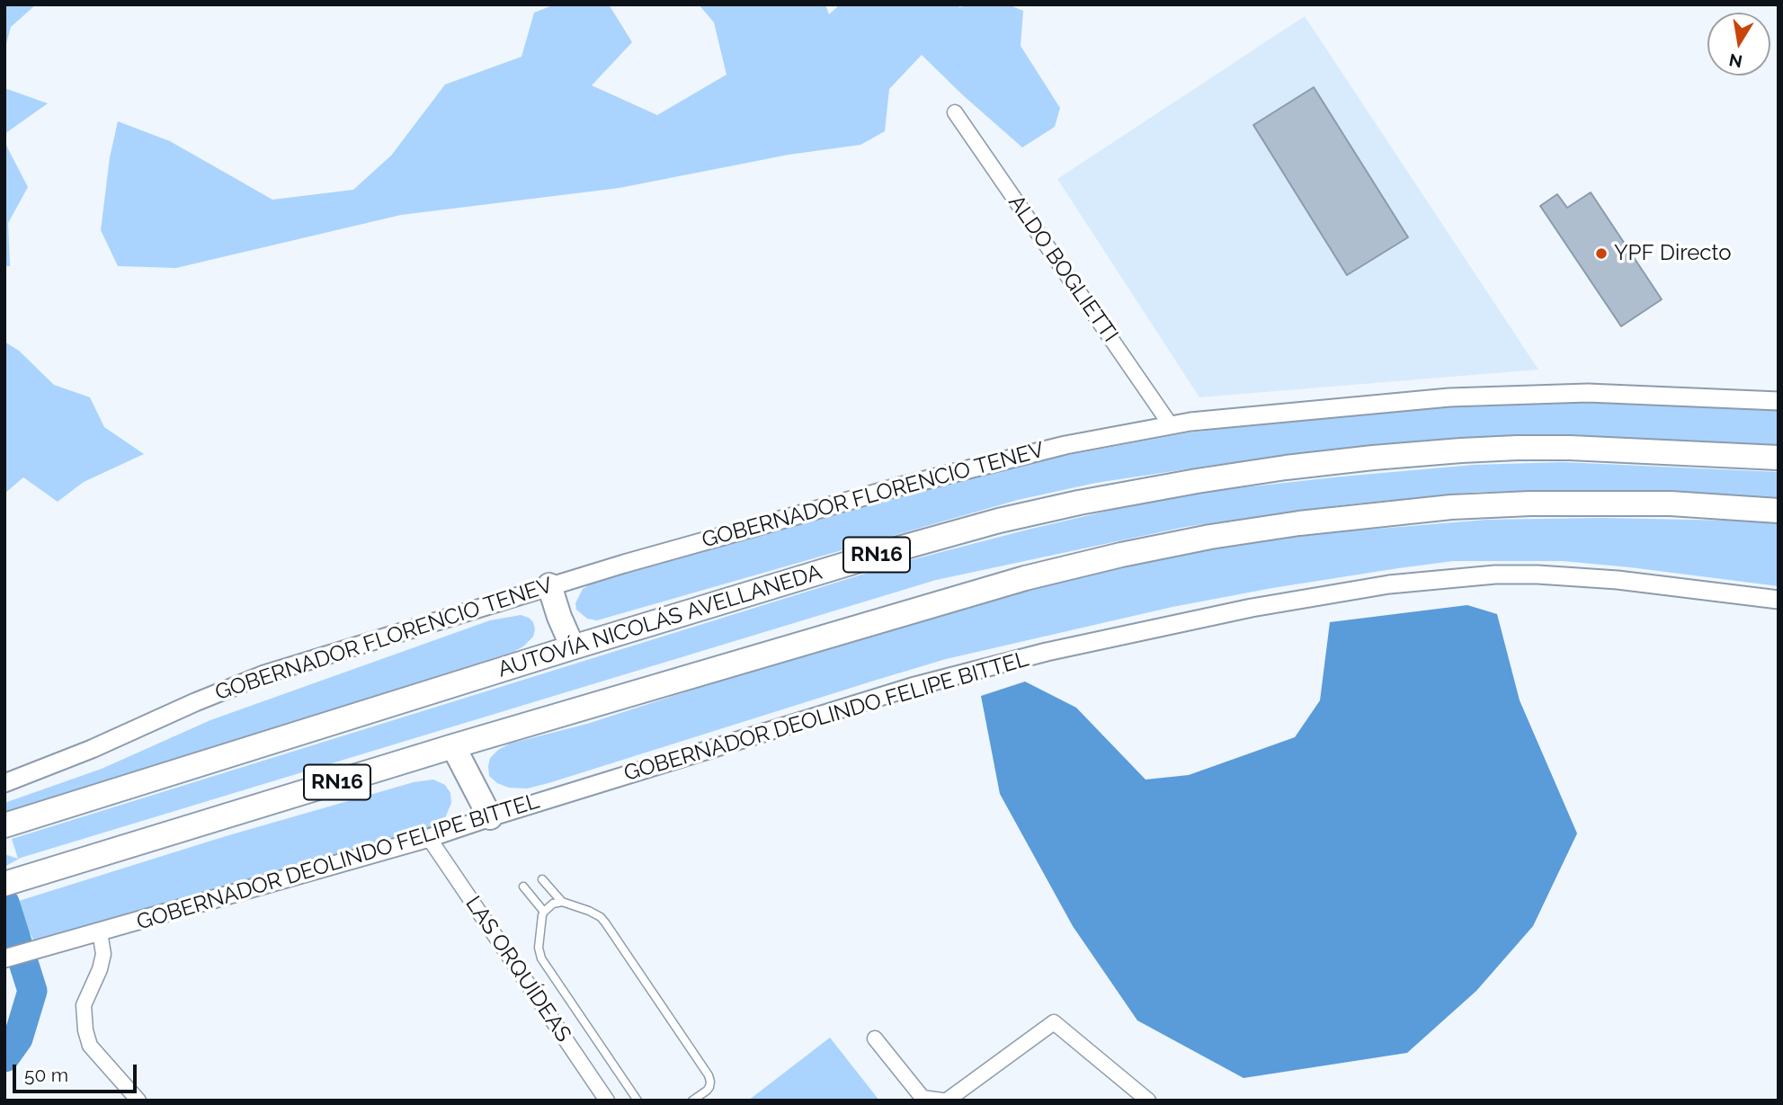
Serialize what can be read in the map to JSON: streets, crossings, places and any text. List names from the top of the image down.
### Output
{
  "streets": {
    "highway": ["RN16", "AUTOVÍA NICOLÁS AVELLANEDA"],
    "street": [
      "ALDO BOGLIETTI",
      "GOBERNADOR FLORENCIO TENEV",
      "GOBERNADOR DEOLINDO FELIPE BITTEL",
      "LAS ORQUÍDEAS"
    ]
  },
  "crossings": [
    ["ALDO BOGLIETTI", "GOBERNADOR FLORENCIO TENEV"],
    ["GOBERNADOR DEOLINDO FELIPE BITTEL", "LAS ORQUÍDEAS"]
  ],
  "places": ["YPF Directo"],
  "scale_bar": "50 m",
  "north": "bottom"
}
